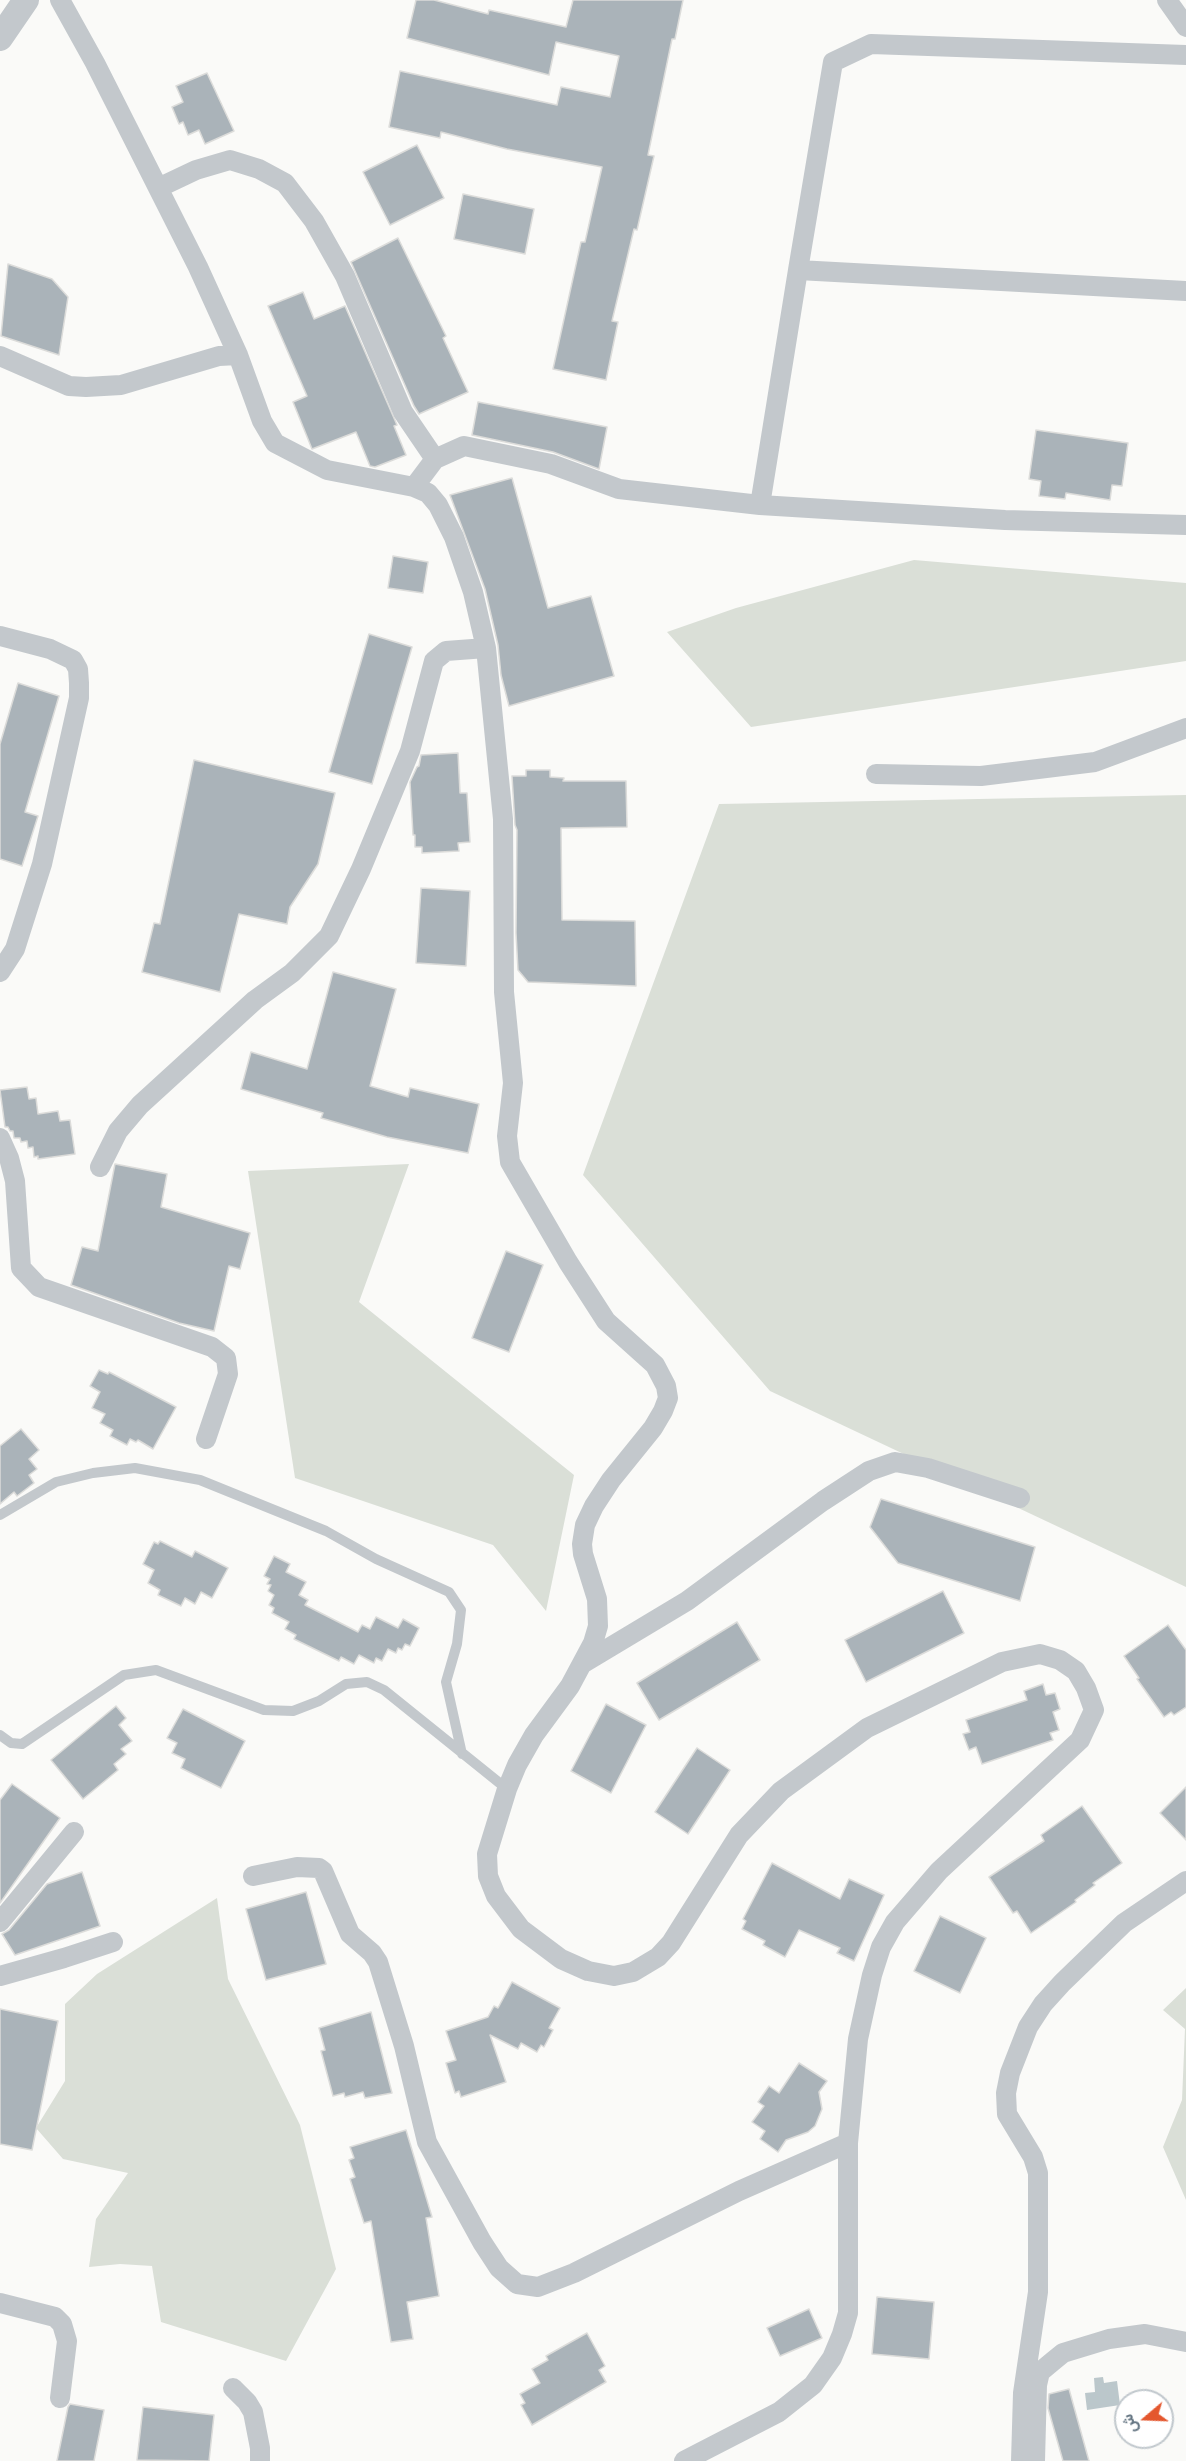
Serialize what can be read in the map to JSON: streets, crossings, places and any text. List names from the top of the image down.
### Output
{
  "north": "left"
}
